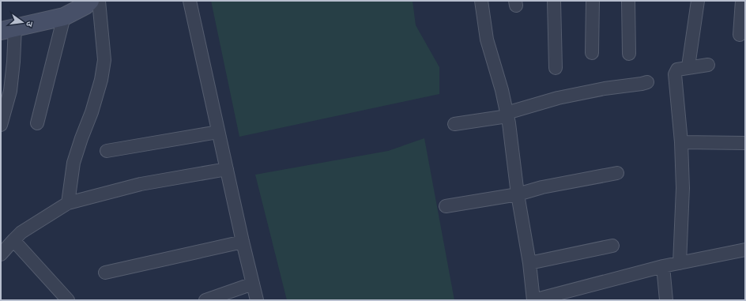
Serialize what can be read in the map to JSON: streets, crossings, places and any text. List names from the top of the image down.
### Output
{
  "north": "right"
}
